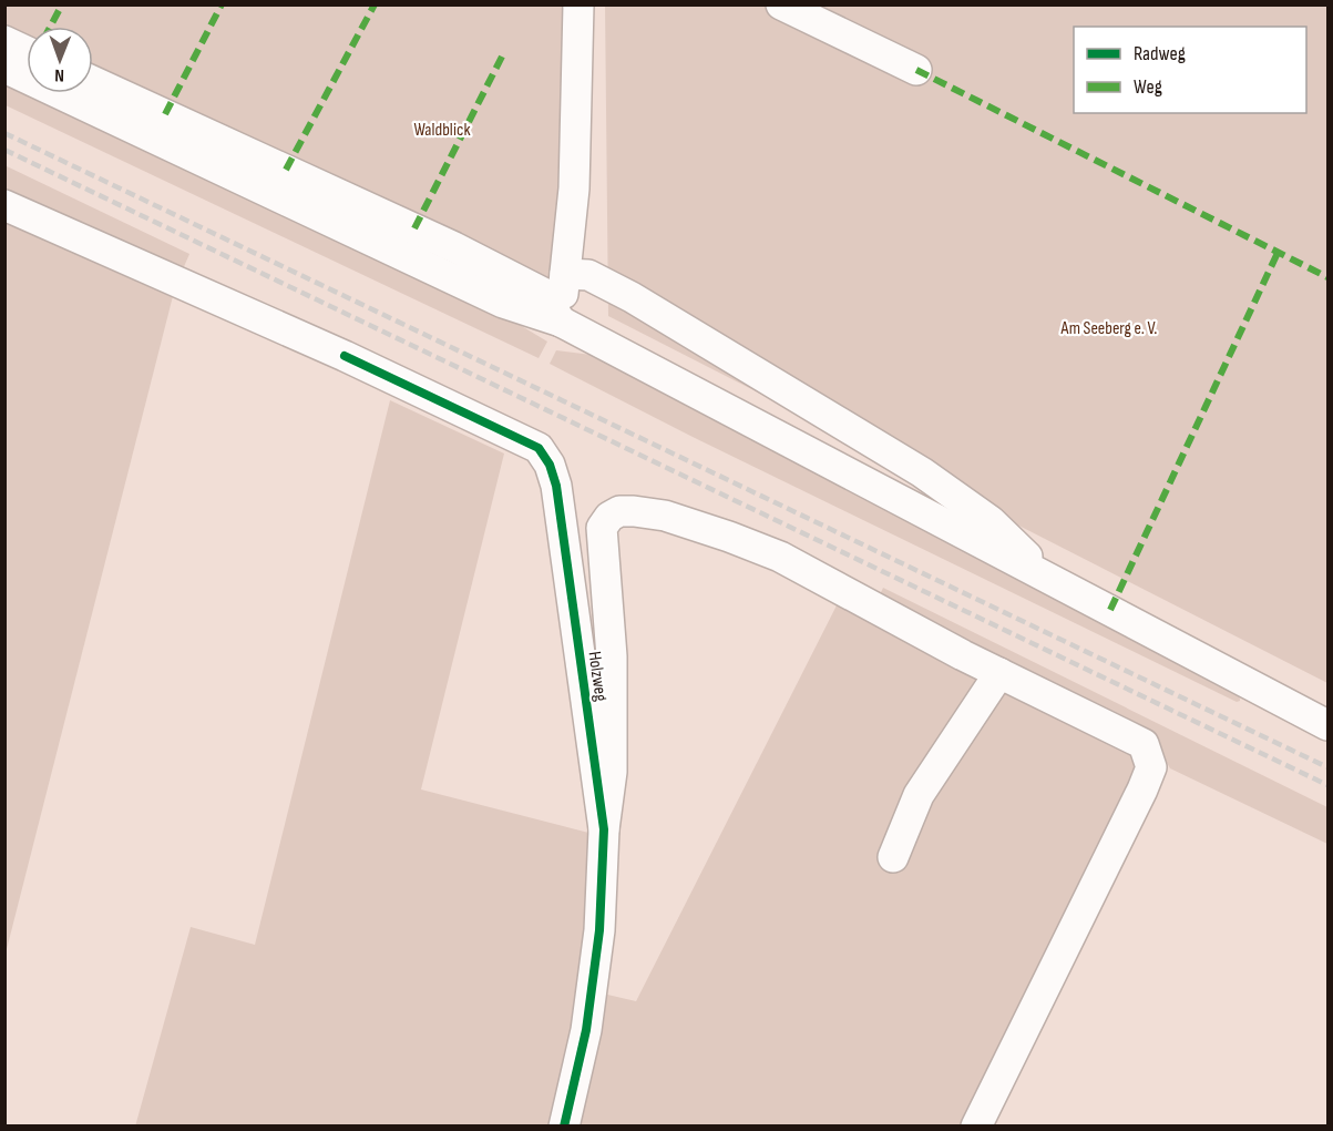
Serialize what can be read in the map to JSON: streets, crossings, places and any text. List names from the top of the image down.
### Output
{
  "streets": {
    "street": ["Holzweg"]
  },
  "parks": ["Waldblick", "Am Seeberg e. V."],
  "legend": ["Radweg", "Weg"],
  "north": "bottom"
}
